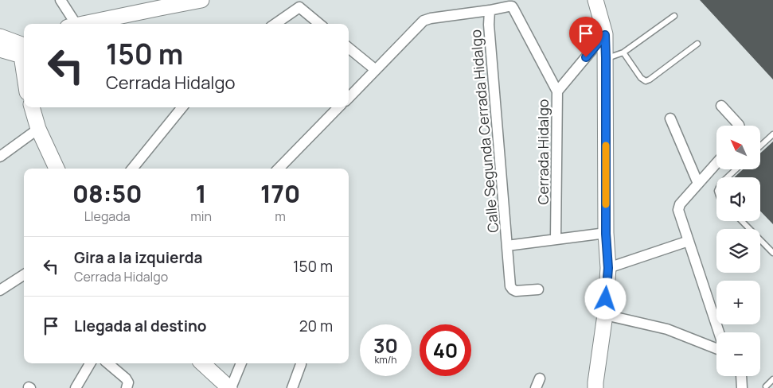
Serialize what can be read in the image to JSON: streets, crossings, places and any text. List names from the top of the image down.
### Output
{
  "streets": {
    "street": ["Calle Segunda Cerrada Hidalgo", "Cerrada Hidalgo"]
  },
  "crossings": [
    ["Calle Segunda Cerrada Hidalgo", "Cerrada Hidalgo"]
  ],
  "north": "top left",
  "page": {
    "turn": ["150 m", "Cerrada Hidalgo"],
    "map_buttons": ["+", "−"],
    "eta": [
      "08:50",
      "Llegada",
      "1",
      "min",
      "170",
      "m"
    ],
    "list": [
      {
        "name": "Gira a la izquierda",
        "note": "Cerrada Hidalgo",
        "value": "150 m"
      },
      {
        "name": "Llegada al destino",
        "value": "20 m"
      }
    ],
    "speed": "30 km/h",
    "limit": "40"
  }
}
